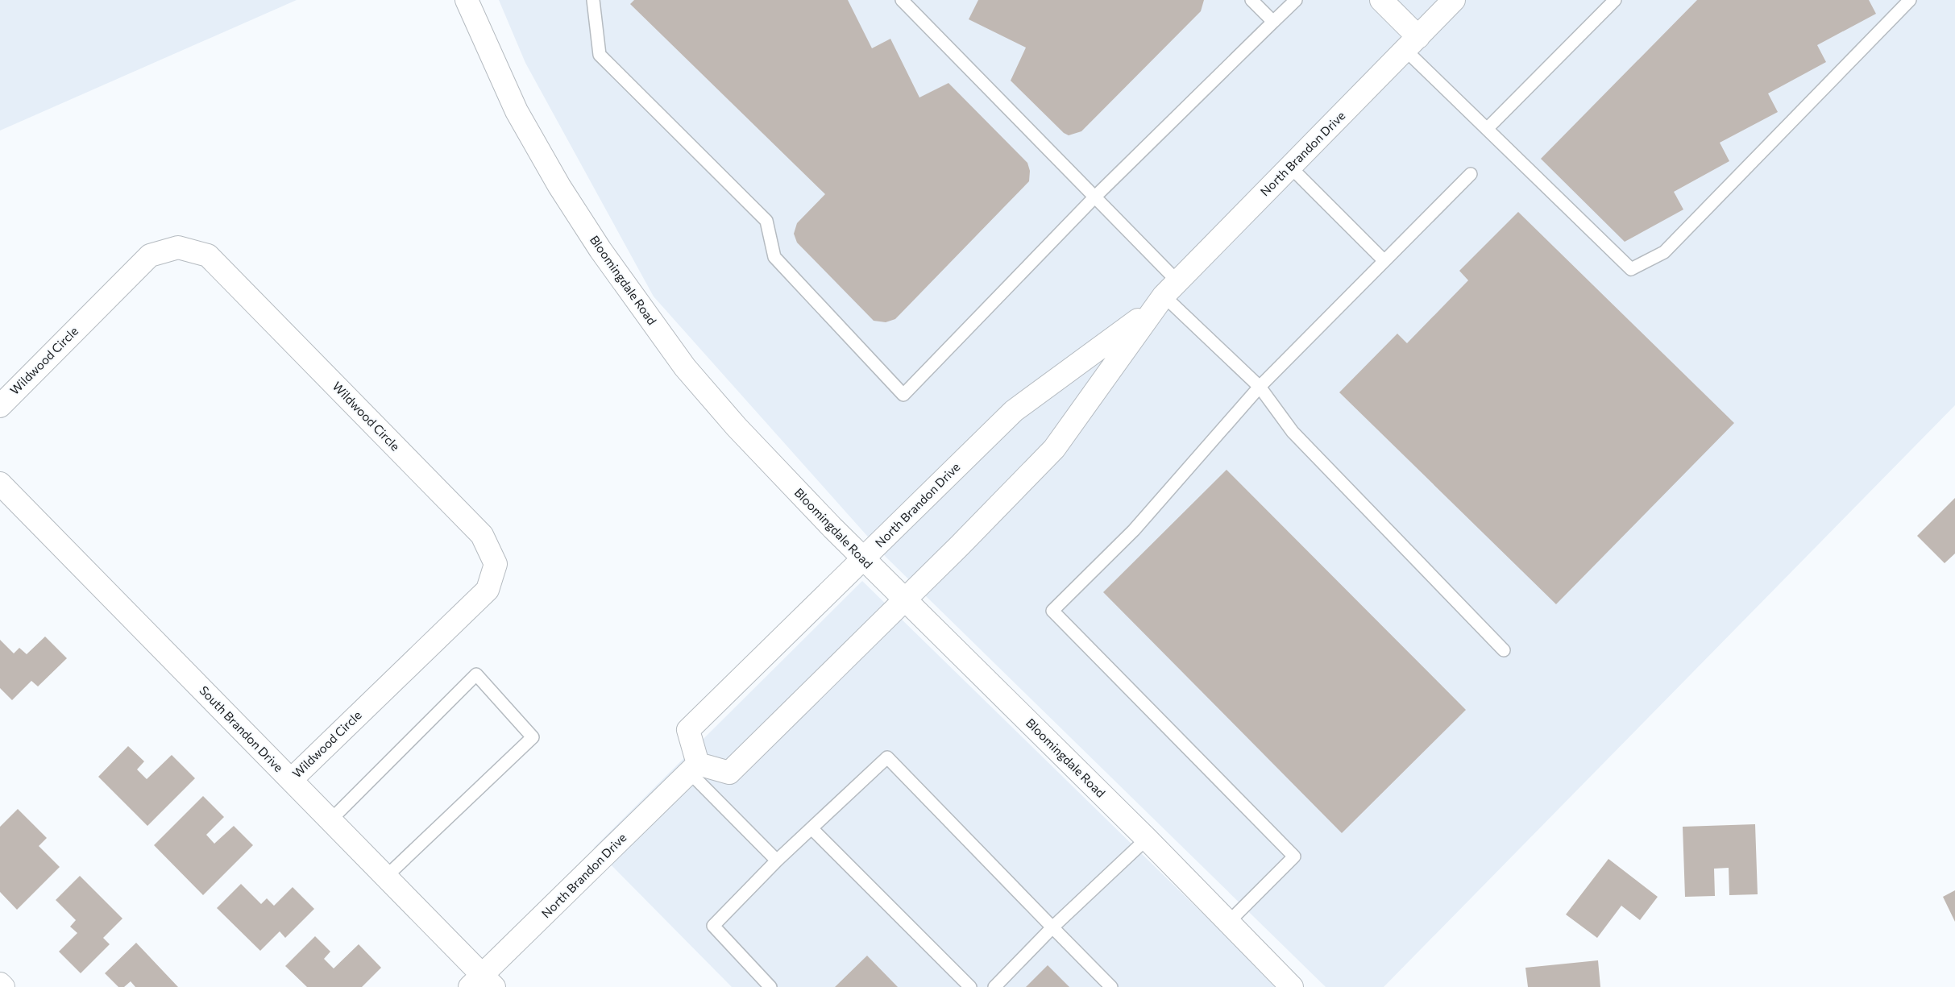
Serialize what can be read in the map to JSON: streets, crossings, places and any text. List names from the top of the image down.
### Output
{
  "streets": {
    "street": [
      "North Brandon Drive",
      "Bloomingdale Road",
      "Wildwood Circle",
      "South Brandon Drive"
    ]
  },
  "crossings": [
    ["North Brandon Drive", "Bloomingdale Road"],
    ["North Brandon Drive", "South Brandon Drive"],
    ["Wildwood Circle", "South Brandon Drive"]
  ]
}
